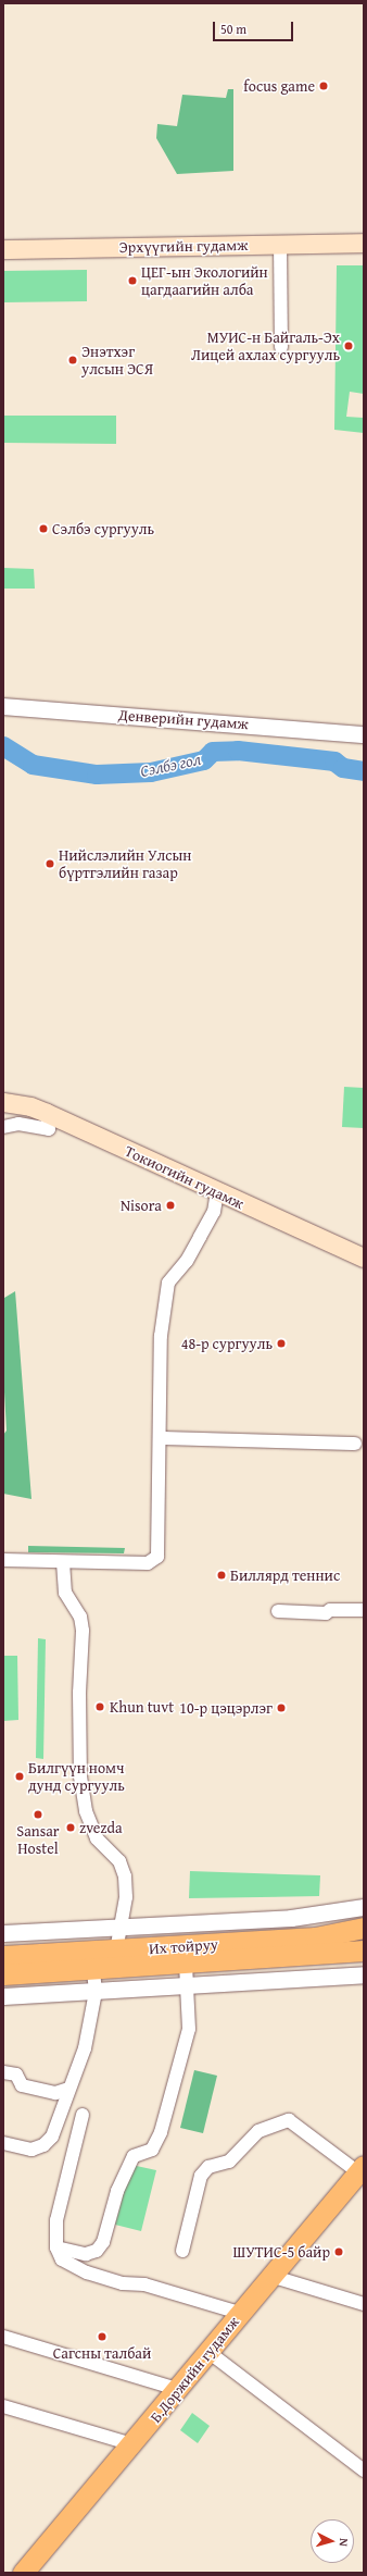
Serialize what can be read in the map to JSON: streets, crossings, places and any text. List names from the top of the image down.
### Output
{
  "streets": {
    "main road": [
      "Эрхүүгийн гудамж",
      "Токиогийн гудамж",
      "Их тойруу",
      "Б.Доржийн гудамж"
    ],
    "street": ["Денверийн гудамж"]
  },
  "water": ["Сэлбэ гол"],
  "places": [
    "focus game",
    "ЦЕГ-ын Экологийн цагдаагийн алба",
    "МУИС-н Байгаль-Эх Лицей ахлах сургууль",
    "Энэтхэг улсын ЭСЯ",
    "Сэлбэ сургууль",
    "Нийслэлийн Улсын бүртгэлийн газар",
    "Nisora",
    "48-р сургууль",
    "Биллярд теннис",
    "Khun tuvt",
    "10-р цэцэрлэг",
    "Билгүүн номч дунд сургууль",
    "Sansar Hostel",
    "zvezda",
    "ШУТИС-5 байр",
    "Сагсны талбай"
  ],
  "scale_bar": "50 m",
  "north": "right"
}
